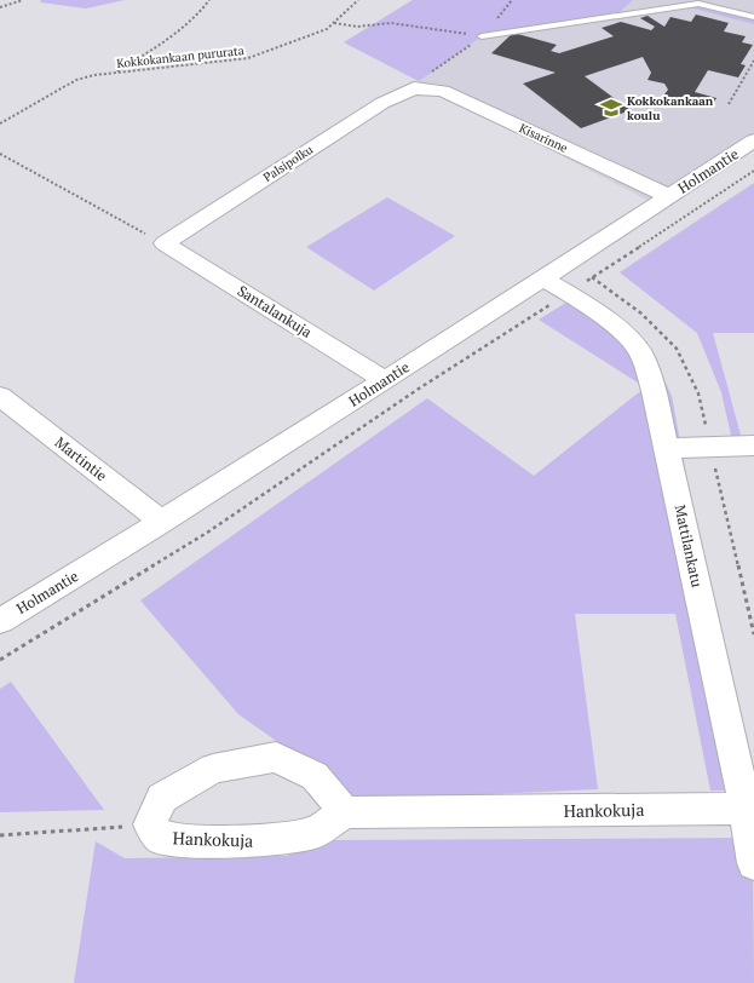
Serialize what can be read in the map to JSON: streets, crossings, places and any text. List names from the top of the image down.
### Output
{
  "streets": {
    "street": [
      "Kisarinne",
      "Palsipolku",
      "Holmantie",
      "Santalankuja",
      "Martintie",
      "Mattilankatu",
      "Hankokuja"
    ],
    "path": ["Kokkokankaan pururata"]
  },
  "crossings": [
    ["Kisarinne", "Palsipolku"],
    ["Kisarinne", "Holmantie"],
    ["Palsipolku", "Santalankuja"],
    ["Holmantie", "Santalankuja"],
    ["Holmantie", "Martintie"],
    ["Holmantie", "Mattilankatu"],
    ["Mattilankatu", "Hankokuja"]
  ],
  "places": {
    "school or university": ["Kokkokankaan koulu"]
  }
}
